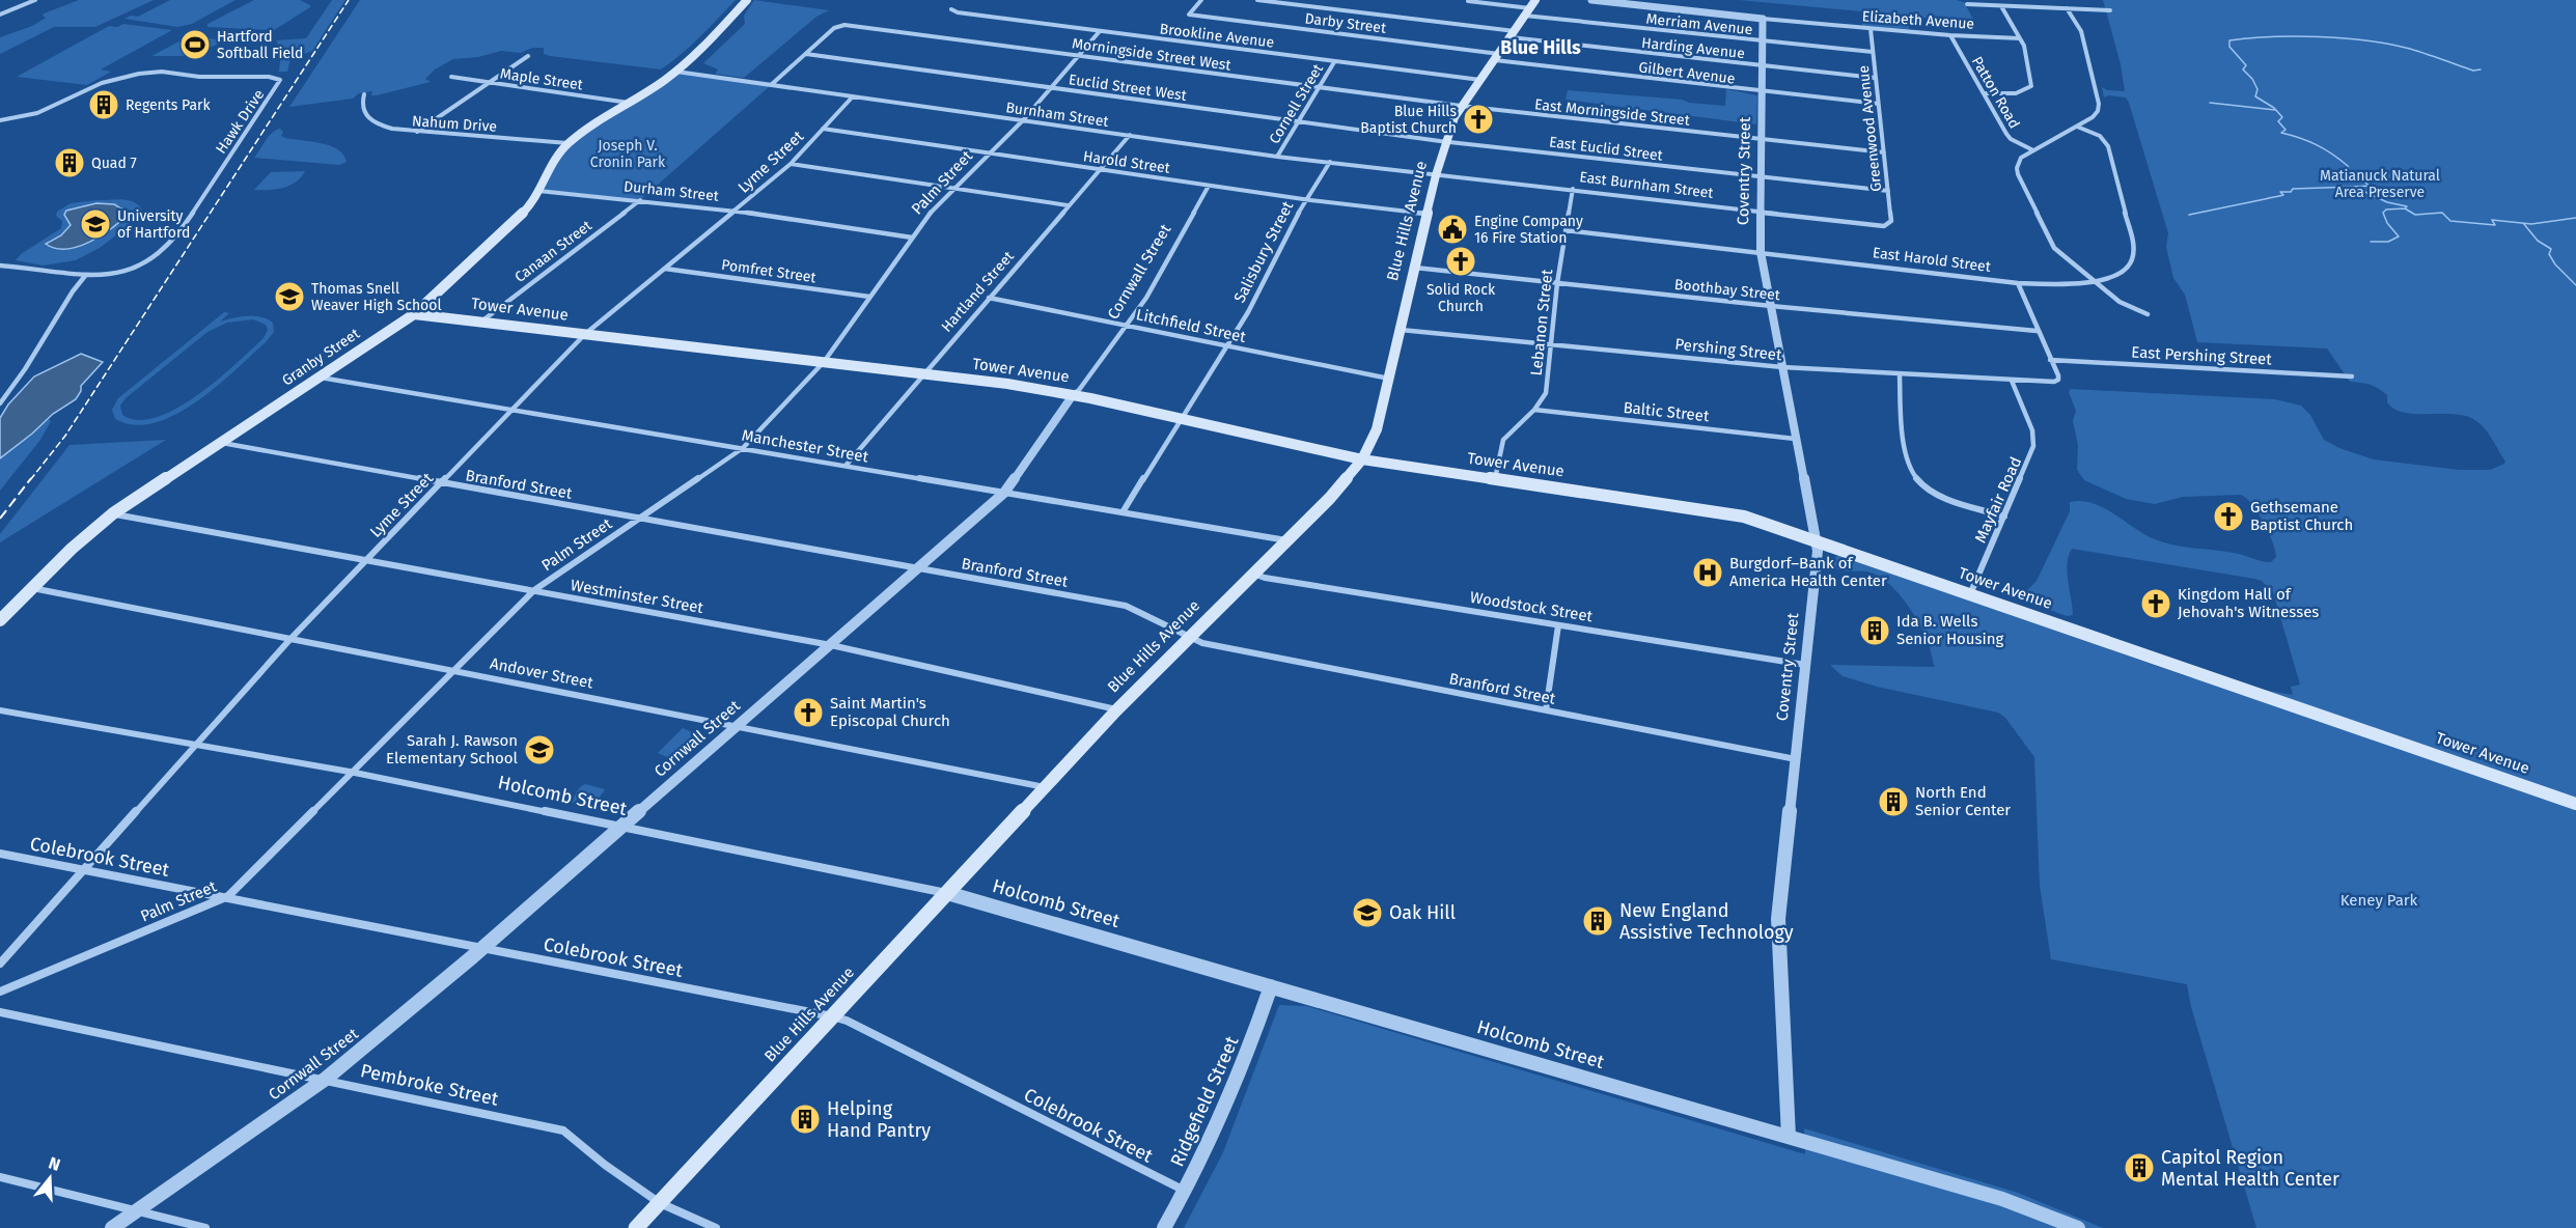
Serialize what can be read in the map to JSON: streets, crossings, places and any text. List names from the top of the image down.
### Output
{
  "streets": {
    "main road": ["Blue Hills Avenue", "Tower Avenue", "Granby Street"],
    "street": [
      "Elizabeth Avenue",
      "Darby Street",
      "Merriam Avenue",
      "Brookline Avenue",
      "Harding Avenue",
      "Morningside Street West",
      "Gilbert Avenue",
      "Maple Street",
      "Euclid Street West",
      "Patton Road",
      "Cornell Street",
      "East Morningside Street",
      "Burnham Street",
      "Hawk Drive",
      "Nahum Drive",
      "Greenwood Avenue",
      "East Euclid Street",
      "Lyme Street",
      "Harold Street",
      "Coventry Street",
      "Palm Street",
      "East Burnham Street",
      "Durham Street",
      "Canaan Street",
      "Salisbury Street",
      "East Harold Street",
      "Pomfret Street",
      "Cornwall Street",
      "Boothbay Street",
      "Hartland Street",
      "Lebanon Street",
      "Litchfield Street",
      "Pershing Street",
      "East Pershing Street",
      "Baltic Street",
      "Manchester Street",
      "Branford Street",
      "Mayfair Road",
      "Westminster Street",
      "Woodstock Street",
      "Andover Street",
      "Holcomb Street",
      "Colebrook Street",
      "Pembroke Street",
      "Ridgefield Street"
    ]
  },
  "crossings": [
    ["Elizabeth Avenue", "Patton Road"],
    ["Elizabeth Avenue", "Greenwood Avenue"],
    ["Elizabeth Avenue", "Coventry Street"],
    ["Darby Street", "Gilbert Avenue"],
    ["Darby Street", "Blue Hills Avenue"],
    ["Merriam Avenue", "Greenwood Avenue"],
    ["Merriam Avenue", "Coventry Street"],
    ["Merriam Avenue", "Blue Hills Avenue"],
    ["Brookline Avenue", "Cornell Street"],
    ["Brookline Avenue", "Palm Street"],
    ["Brookline Avenue", "Blue Hills Avenue"],
    ["Harding Avenue", "Greenwood Avenue"],
    ["Harding Avenue", "Coventry Street"],
    ["Harding Avenue", "Blue Hills Avenue"],
    ["Morningside Street West", "Euclid Street West"],
    ["Morningside Street West", "Cornell Street"],
    ["Morningside Street West", "East Morningside Street"],
    ["Morningside Street West", "Palm Street"],
    ["Morningside Street West", "Blue Hills Avenue"],
    ["Gilbert Avenue", "Greenwood Avenue"],
    ["Gilbert Avenue", "Coventry Street"],
    ["Gilbert Avenue", "Blue Hills Avenue"],
    ["Maple Street", "Granby Street"],
    ["Euclid Street West", "Cornell Street"],
    ["Euclid Street West", "East Euclid Street"],
    ["Euclid Street West", "Palm Street"],
    ["Euclid Street West", "Blue Hills Avenue"],
    ["Cornell Street", "Burnham Street"],
    ["East Morningside Street", "Greenwood Avenue"],
    ["East Morningside Street", "Coventry Street"],
    ["East Morningside Street", "Blue Hills Avenue"],
    ["Burnham Street", "Lyme Street"],
    ["Burnham Street", "Palm Street"],
    ["Burnham Street", "East Burnham Street"],
    ["Burnham Street", "Blue Hills Avenue"],
    ["Burnham Street", "Salisbury Street"],
    ["Burnham Street", "Hartland Street"],
    ["Burnham Street", "Granby Street"],
    ["Nahum Drive", "Granby Street"],
    ["Greenwood Avenue", "East Euclid Street"],
    ["Greenwood Avenue", "East Burnham Street"],
    ["East Euclid Street", "Coventry Street"],
    ["East Euclid Street", "Blue Hills Avenue"],
    ["Lyme Street", "Harold Street"],
    ["Lyme Street", "Durham Street"],
    ["Lyme Street", "Pomfret Street"],
    ["Lyme Street", "Tower Avenue"],
    ["Lyme Street", "Manchester Street"],
    ["Lyme Street", "Branford Street"],
    ["Lyme Street", "Westminster Street"],
    ["Lyme Street", "Andover Street"],
    ["Lyme Street", "Holcomb Street"],
    ["Lyme Street", "Colebrook Street"],
    ["Harold Street", "Palm Street"],
    ["Harold Street", "Blue Hills Avenue"],
    ["Harold Street", "Salisbury Street"],
    ["Harold Street", "Cornwall Street"],
    ["Harold Street", "Hartland Street"],
    ["Coventry Street", "East Burnham Street"],
    ["Coventry Street", "East Harold Street"],
    ["Coventry Street", "Boothbay Street"],
    ["Coventry Street", "Tower Avenue"],
    ["Coventry Street", "Pershing Street"],
    ["Coventry Street", "Baltic Street"],
    ["Coventry Street", "Branford Street"],
    ["Coventry Street", "Woodstock Street"],
    ["Coventry Street", "Holcomb Street"],
    ["Palm Street", "Durham Street"],
    ["Palm Street", "Pomfret Street"],
    ["Palm Street", "Tower Avenue"],
    ["Palm Street", "Manchester Street"],
    ["Palm Street", "Branford Street"],
    ["Palm Street", "Westminster Street"],
    ["Palm Street", "Andover Street"],
    ["Palm Street", "Holcomb Street"],
    ["Palm Street", "Colebrook Street"],
    ["East Burnham Street", "Blue Hills Avenue"],
    ["East Burnham Street", "Lebanon Street"],
    ["Durham Street", "Canaan Street"],
    ["Durham Street", "Granby Street"],
    ["Blue Hills Avenue", "Boothbay Street"],
    ["Blue Hills Avenue", "Tower Avenue"],
    ["Blue Hills Avenue", "Litchfield Street"],
    ["Blue Hills Avenue", "Pershing Street"],
    ["Blue Hills Avenue", "Manchester Street"],
    ["Blue Hills Avenue", "Branford Street"],
    ["Blue Hills Avenue", "Westminster Street"],
    ["Blue Hills Avenue", "Woodstock Street"],
    ["Blue Hills Avenue", "Andover Street"],
    ["Blue Hills Avenue", "Holcomb Street"],
    ["Blue Hills Avenue", "Colebrook Street"],
    ["Blue Hills Avenue", "Pembroke Street"],
    ["Canaan Street", "Tower Avenue"],
    ["Salisbury Street", "Tower Avenue"],
    ["Salisbury Street", "Litchfield Street"],
    ["Salisbury Street", "Manchester Street"],
    ["East Harold Street", "Lebanon Street"],
    ["Cornwall Street", "Tower Avenue"],
    ["Cornwall Street", "Litchfield Street"],
    ["Cornwall Street", "Manchester Street"],
    ["Cornwall Street", "Branford Street"],
    ["Cornwall Street", "Westminster Street"],
    ["Cornwall Street", "Andover Street"],
    ["Cornwall Street", "Holcomb Street"],
    ["Cornwall Street", "Colebrook Street"],
    ["Cornwall Street", "Pembroke Street"],
    ["Boothbay Street", "Lebanon Street"],
    ["Hartland Street", "Tower Avenue"],
    ["Hartland Street", "Litchfield Street"],
    ["Hartland Street", "Manchester Street"],
    ["Tower Avenue", "Lebanon Street"],
    ["Tower Avenue", "Granby Street"],
    ["Tower Avenue", "Mayfair Road"],
    ["Lebanon Street", "Pershing Street"],
    ["Lebanon Street", "Baltic Street"],
    ["Pershing Street", "East Pershing Street"],
    ["Pershing Street", "Mayfair Road"],
    ["Granby Street", "Manchester Street"],
    ["Granby Street", "Branford Street"],
    ["Granby Street", "Westminster Street"],
    ["Granby Street", "Andover Street"],
    ["Holcomb Street", "Ridgefield Street"],
    ["Colebrook Street", "Ridgefield Street"]
  ],
  "districts": ["Blue Hills"],
  "parks": ["Joseph V. Cronin Park", "Matianuck Natural Area Preserve", "Keney Park"],
  "places": {
    "sports": ["Hartford Softball Field"],
    "building": [
      "Regents Park",
      "Quad 7",
      "Ida B. Wells Senior Housing",
      "North End Senior Center",
      "New England Assistive Technology",
      "Helping Hand Pantry",
      "Capitol Region Mental Health Center"
    ],
    "church": [
      "Blue Hills Baptist Church",
      "Solid Rock Church",
      "Gethsemane Baptist Church",
      "Kingdom Hall of Jehovah's Witnesses",
      "Saint Martin's Episcopal Church"
    ],
    "school or university": [
      "University of Hartford",
      "Thomas Snell Weaver High School",
      "Sarah J. Rawson Elementary School",
      "Oak Hill"
    ],
    "public building": ["Engine Company 16 Fire Station"],
    "hospital": ["Burgdorf–Bank of America Health Center"]
  },
  "north": "top"
}
